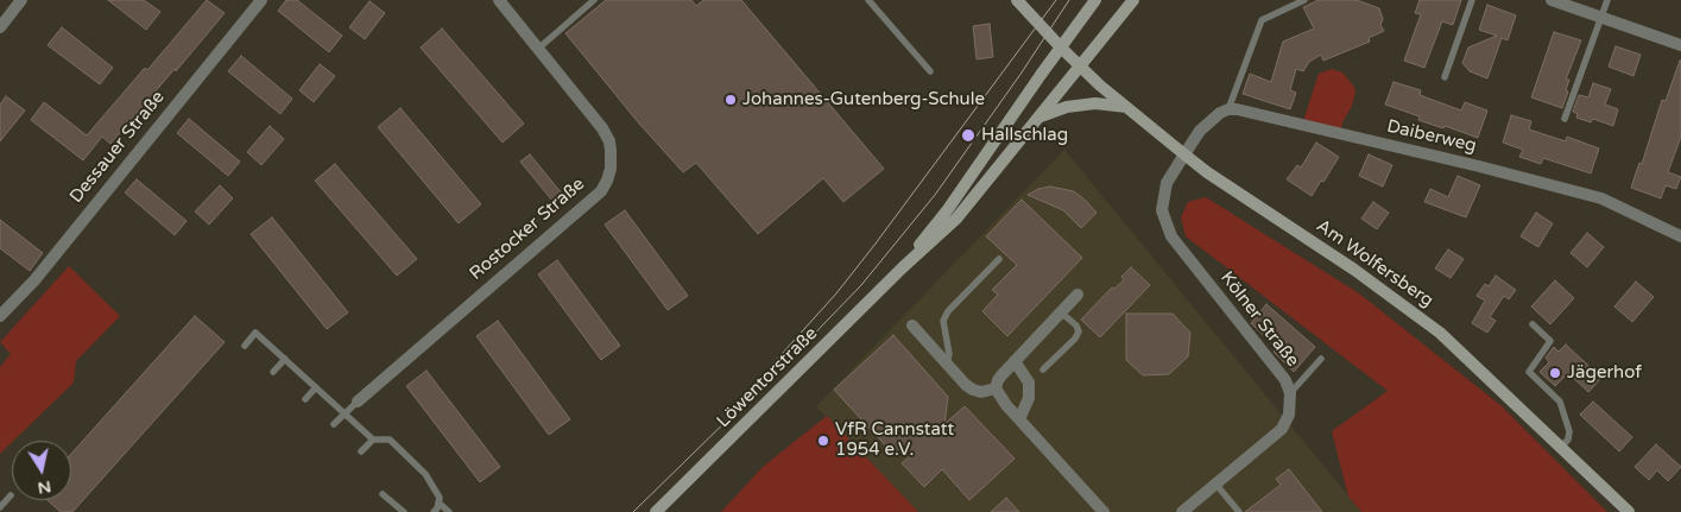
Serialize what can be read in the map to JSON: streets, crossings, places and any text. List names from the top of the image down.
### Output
{
  "streets": {
    "main road": ["Am Wolfersberg", "Löwentorstraße"],
    "street": [
      "Daiberweg",
      "Dessauer Straße",
      "Rostocker Straße",
      "Kölner Straße"
    ]
  },
  "crossings": [
    ["Am Wolfersberg", "Kölner Straße"],
    ["Am Wolfersberg", "Löwentorstraße"]
  ],
  "places": [
    "Johannes-Gutenberg-Schule",
    "Hallschlag",
    "Jägerhof",
    "VfR Cannstatt 1954 e.V."
  ],
  "north": "bottom"
}
